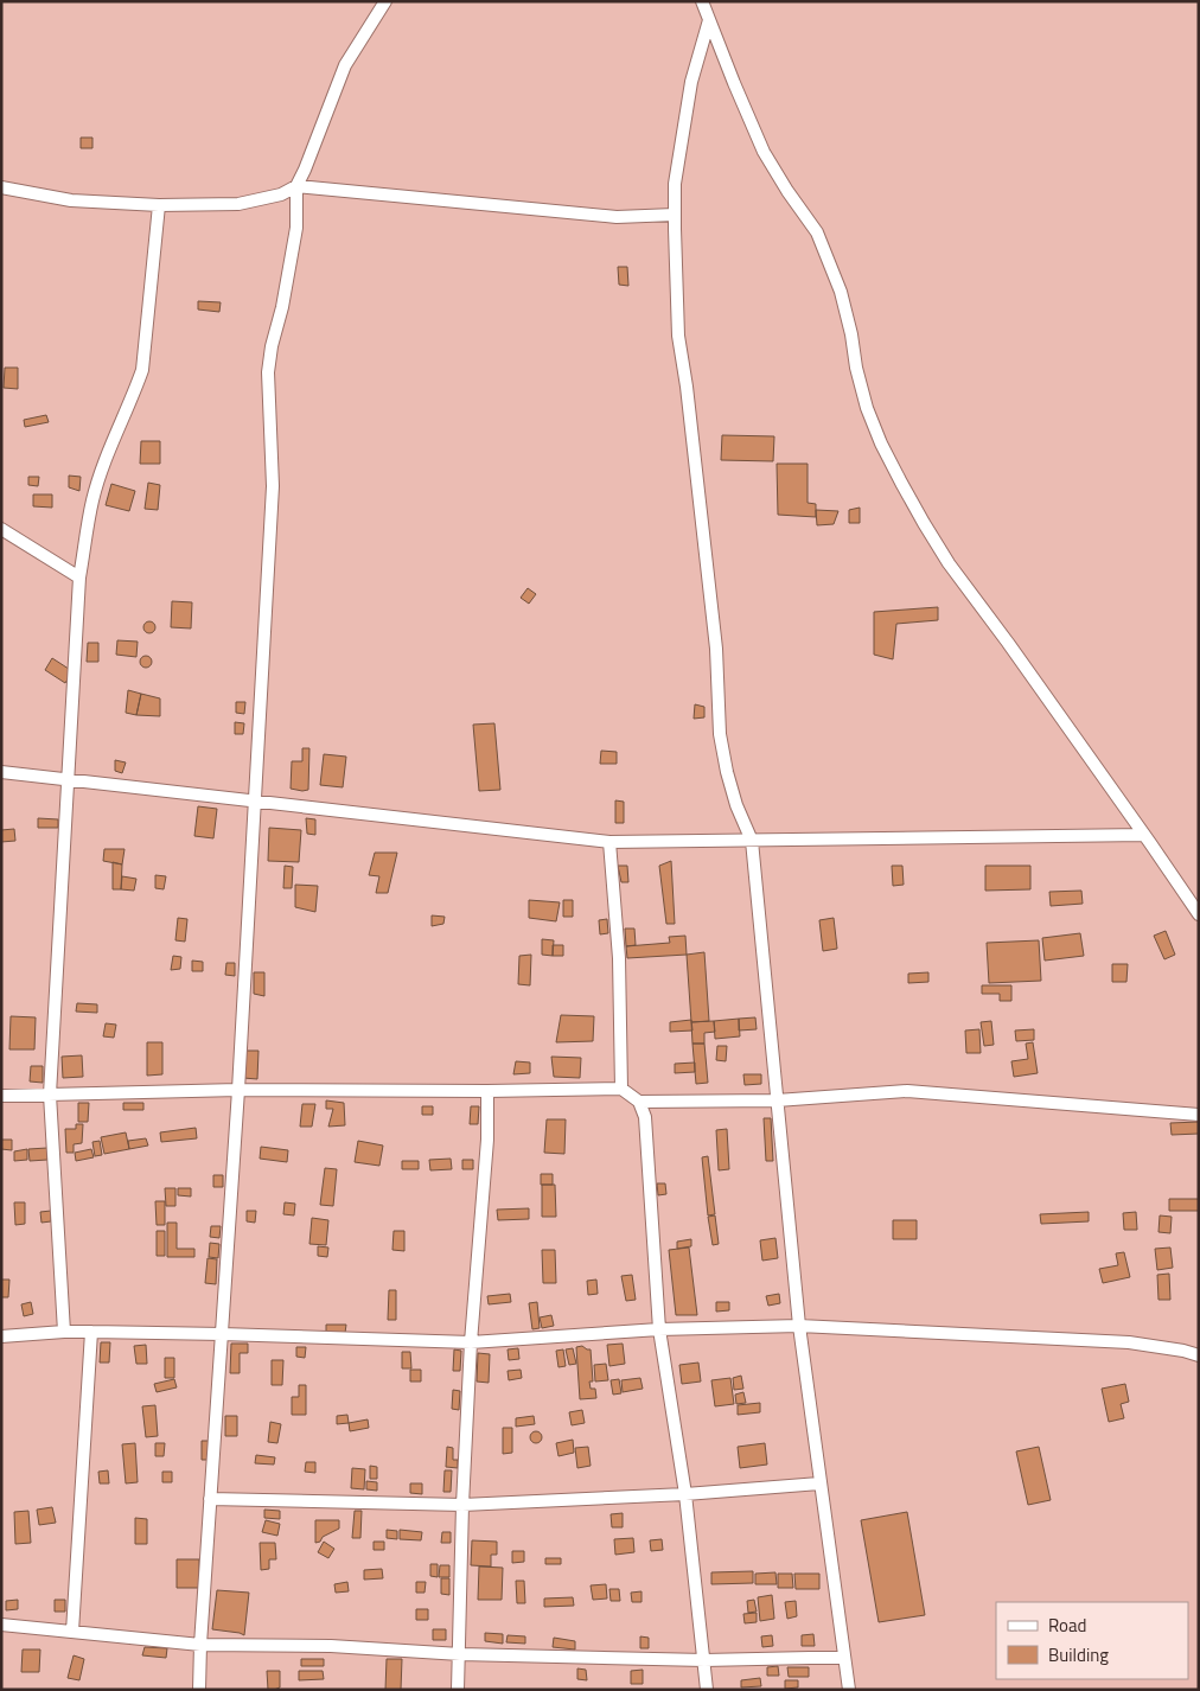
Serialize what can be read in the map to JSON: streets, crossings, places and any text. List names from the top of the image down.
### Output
{
  "legend": ["Road", "Building"]
}
